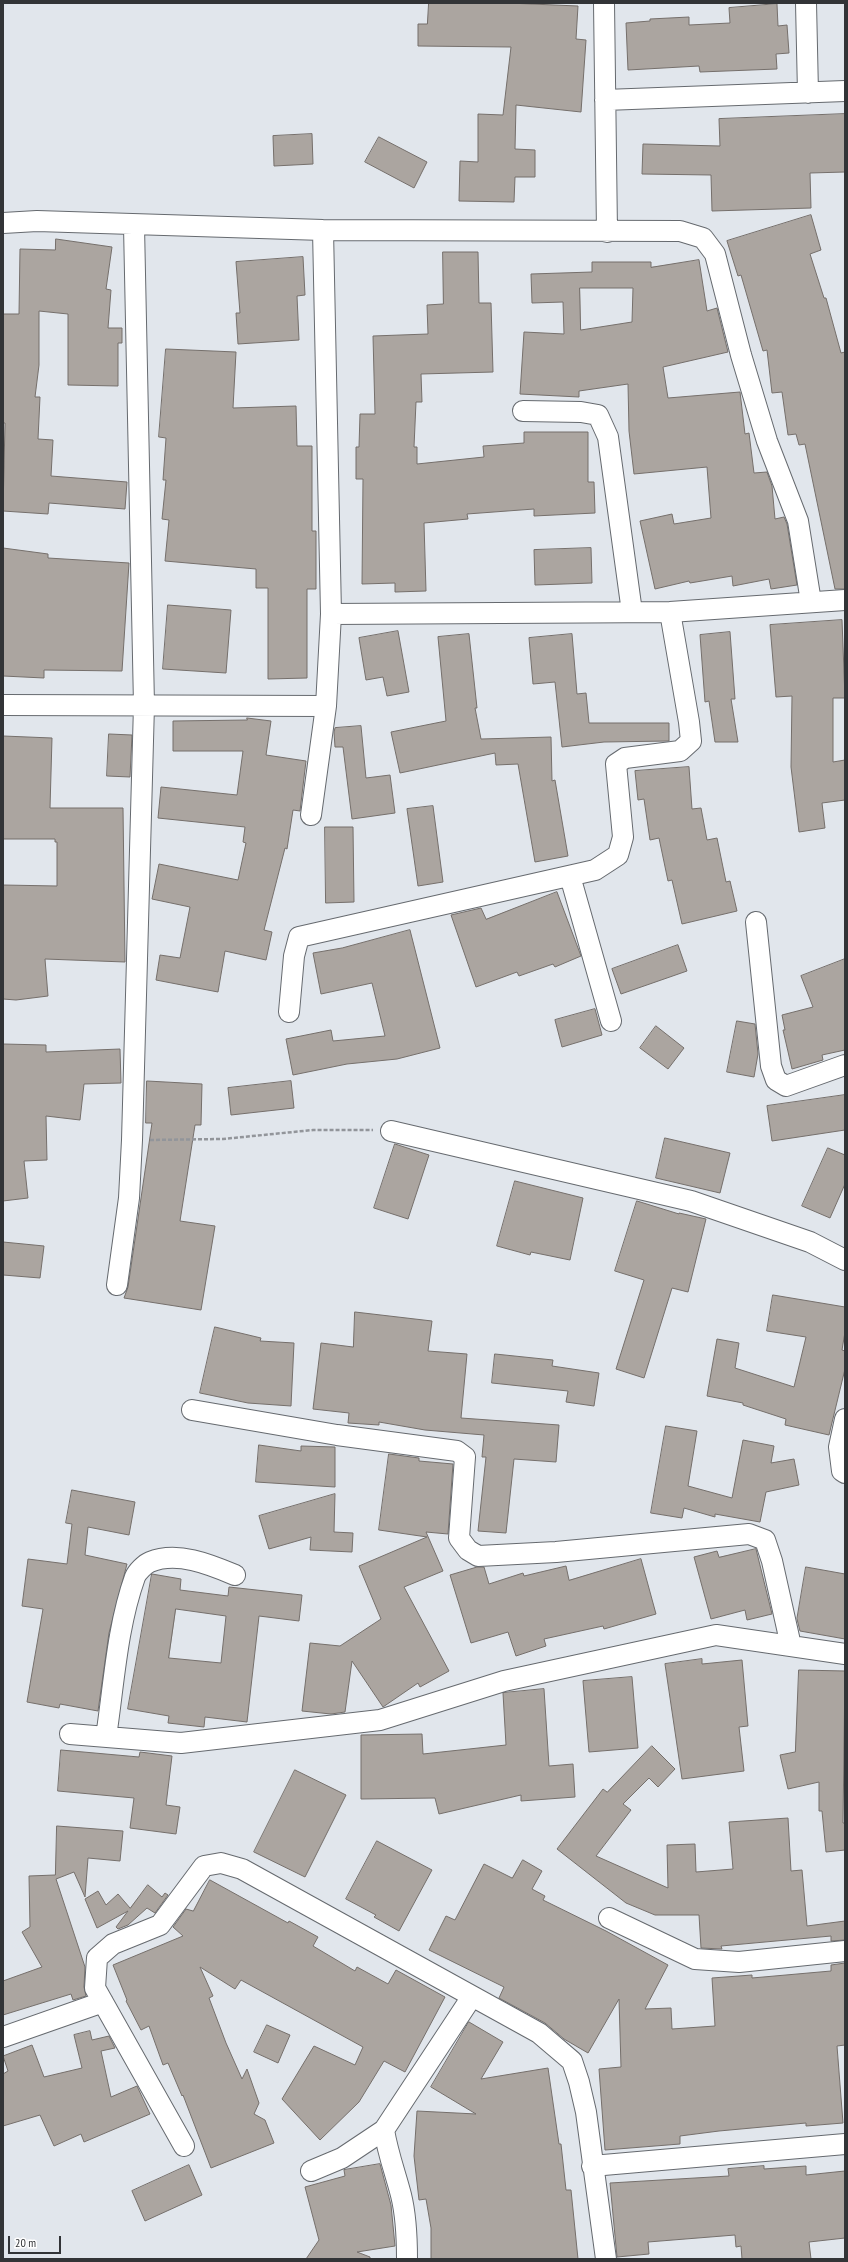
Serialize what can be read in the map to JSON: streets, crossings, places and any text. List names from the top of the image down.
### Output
{
  "scale_bar": "20 m"
}
